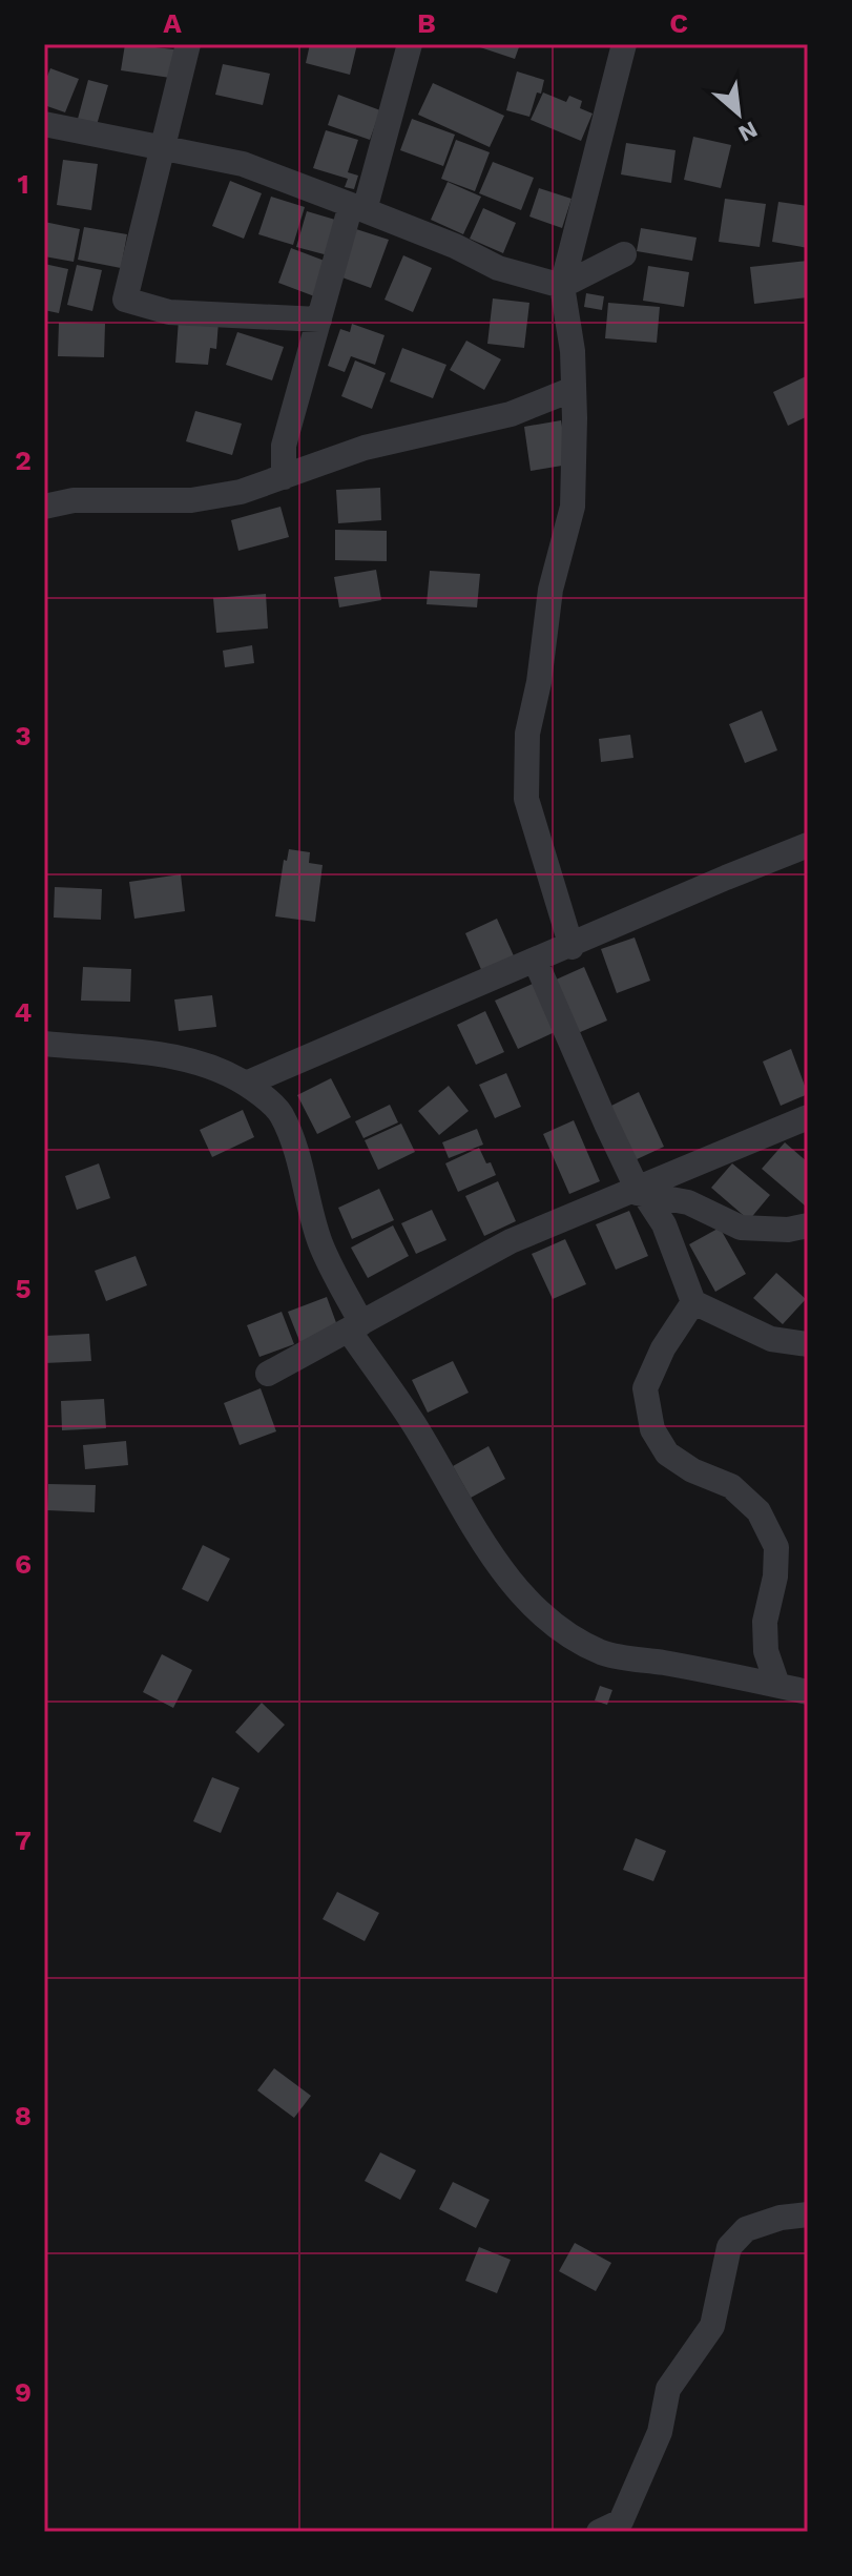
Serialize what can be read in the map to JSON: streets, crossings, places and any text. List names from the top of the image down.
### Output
{
  "north": "bottom right",
  "grid": {
    "columns": ["A", "B", "C"],
    "rows": [
      "1",
      "2",
      "3",
      "4",
      "5",
      "6",
      "7",
      "8",
      "9"
    ]
  }
}
